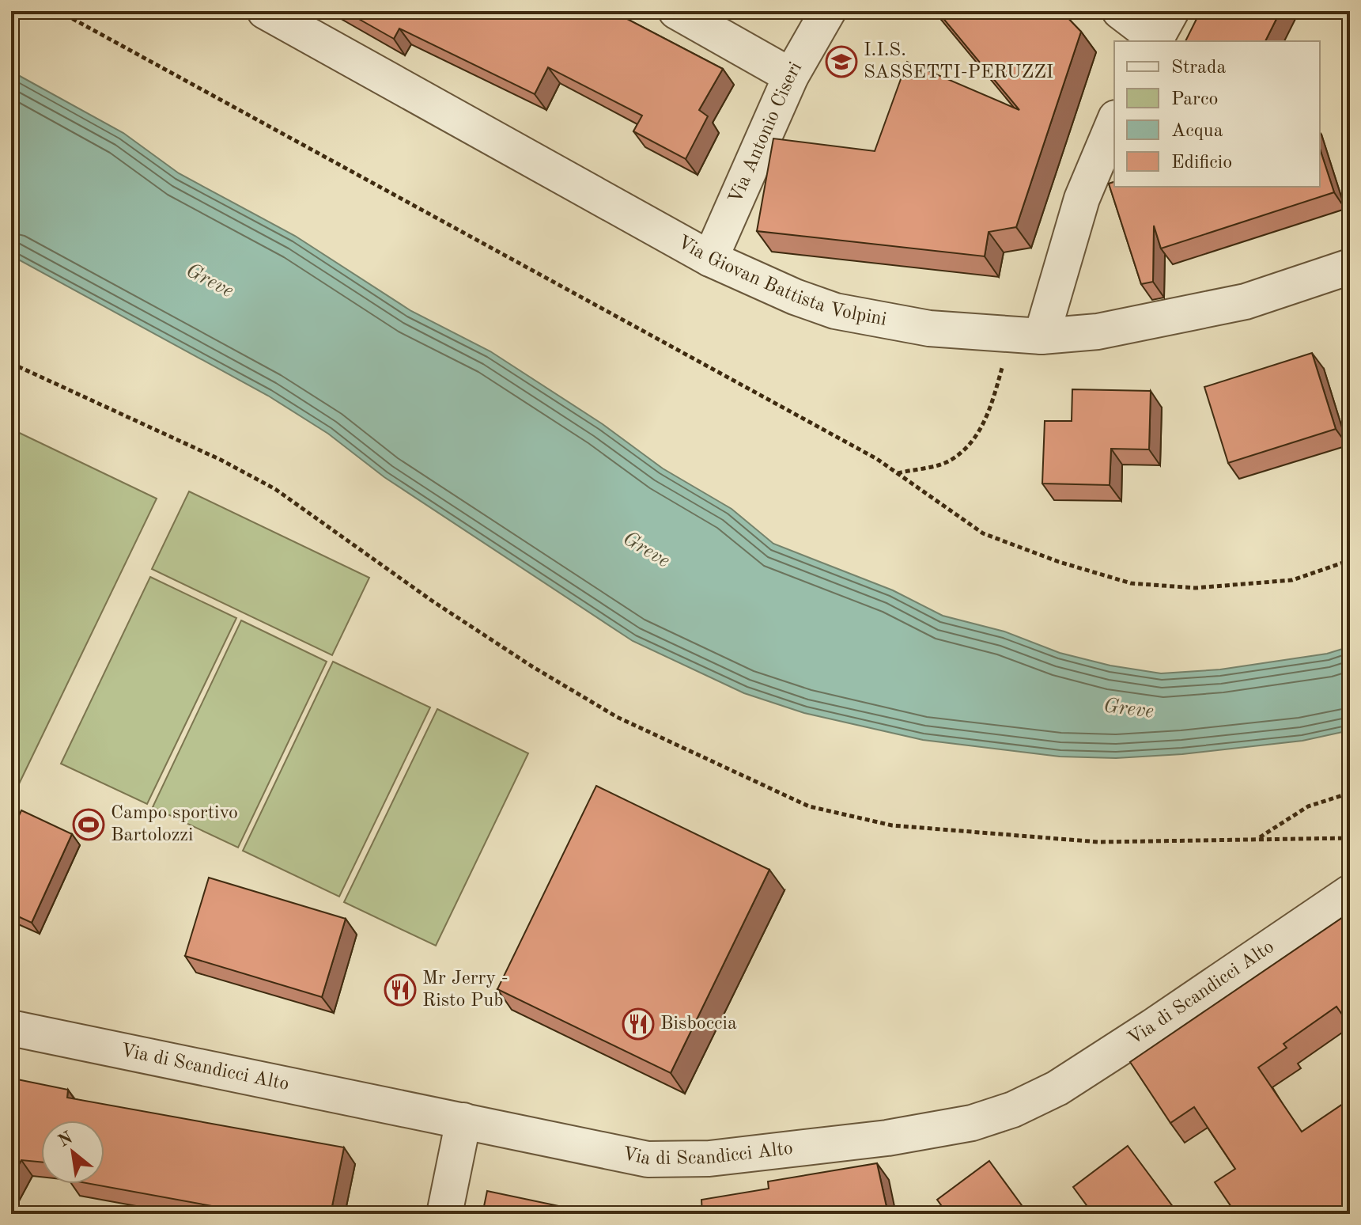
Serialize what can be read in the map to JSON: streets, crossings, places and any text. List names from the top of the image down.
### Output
{
  "streets": {
    "street": ["Via Antonio Ciseri", "Via Giovan Battista Volpini", "Via di Scandicci Alto"]
  },
  "crossings": [
    ["Via Antonio Ciseri", "Via Giovan Battista Volpini"]
  ],
  "water": ["Greve"],
  "places": {
    "school or university": ["I.I.S. SASSETTI-PERUZZI"],
    "sports": ["Campo sportivo Bartolozzi"],
    "restaurant": ["Mr Jerry - Risto Pub", "Bisboccia"]
  },
  "legend": [
    "Strada",
    "Parco",
    "Acqua",
    "Edificio"
  ],
  "north": "top left"
}
